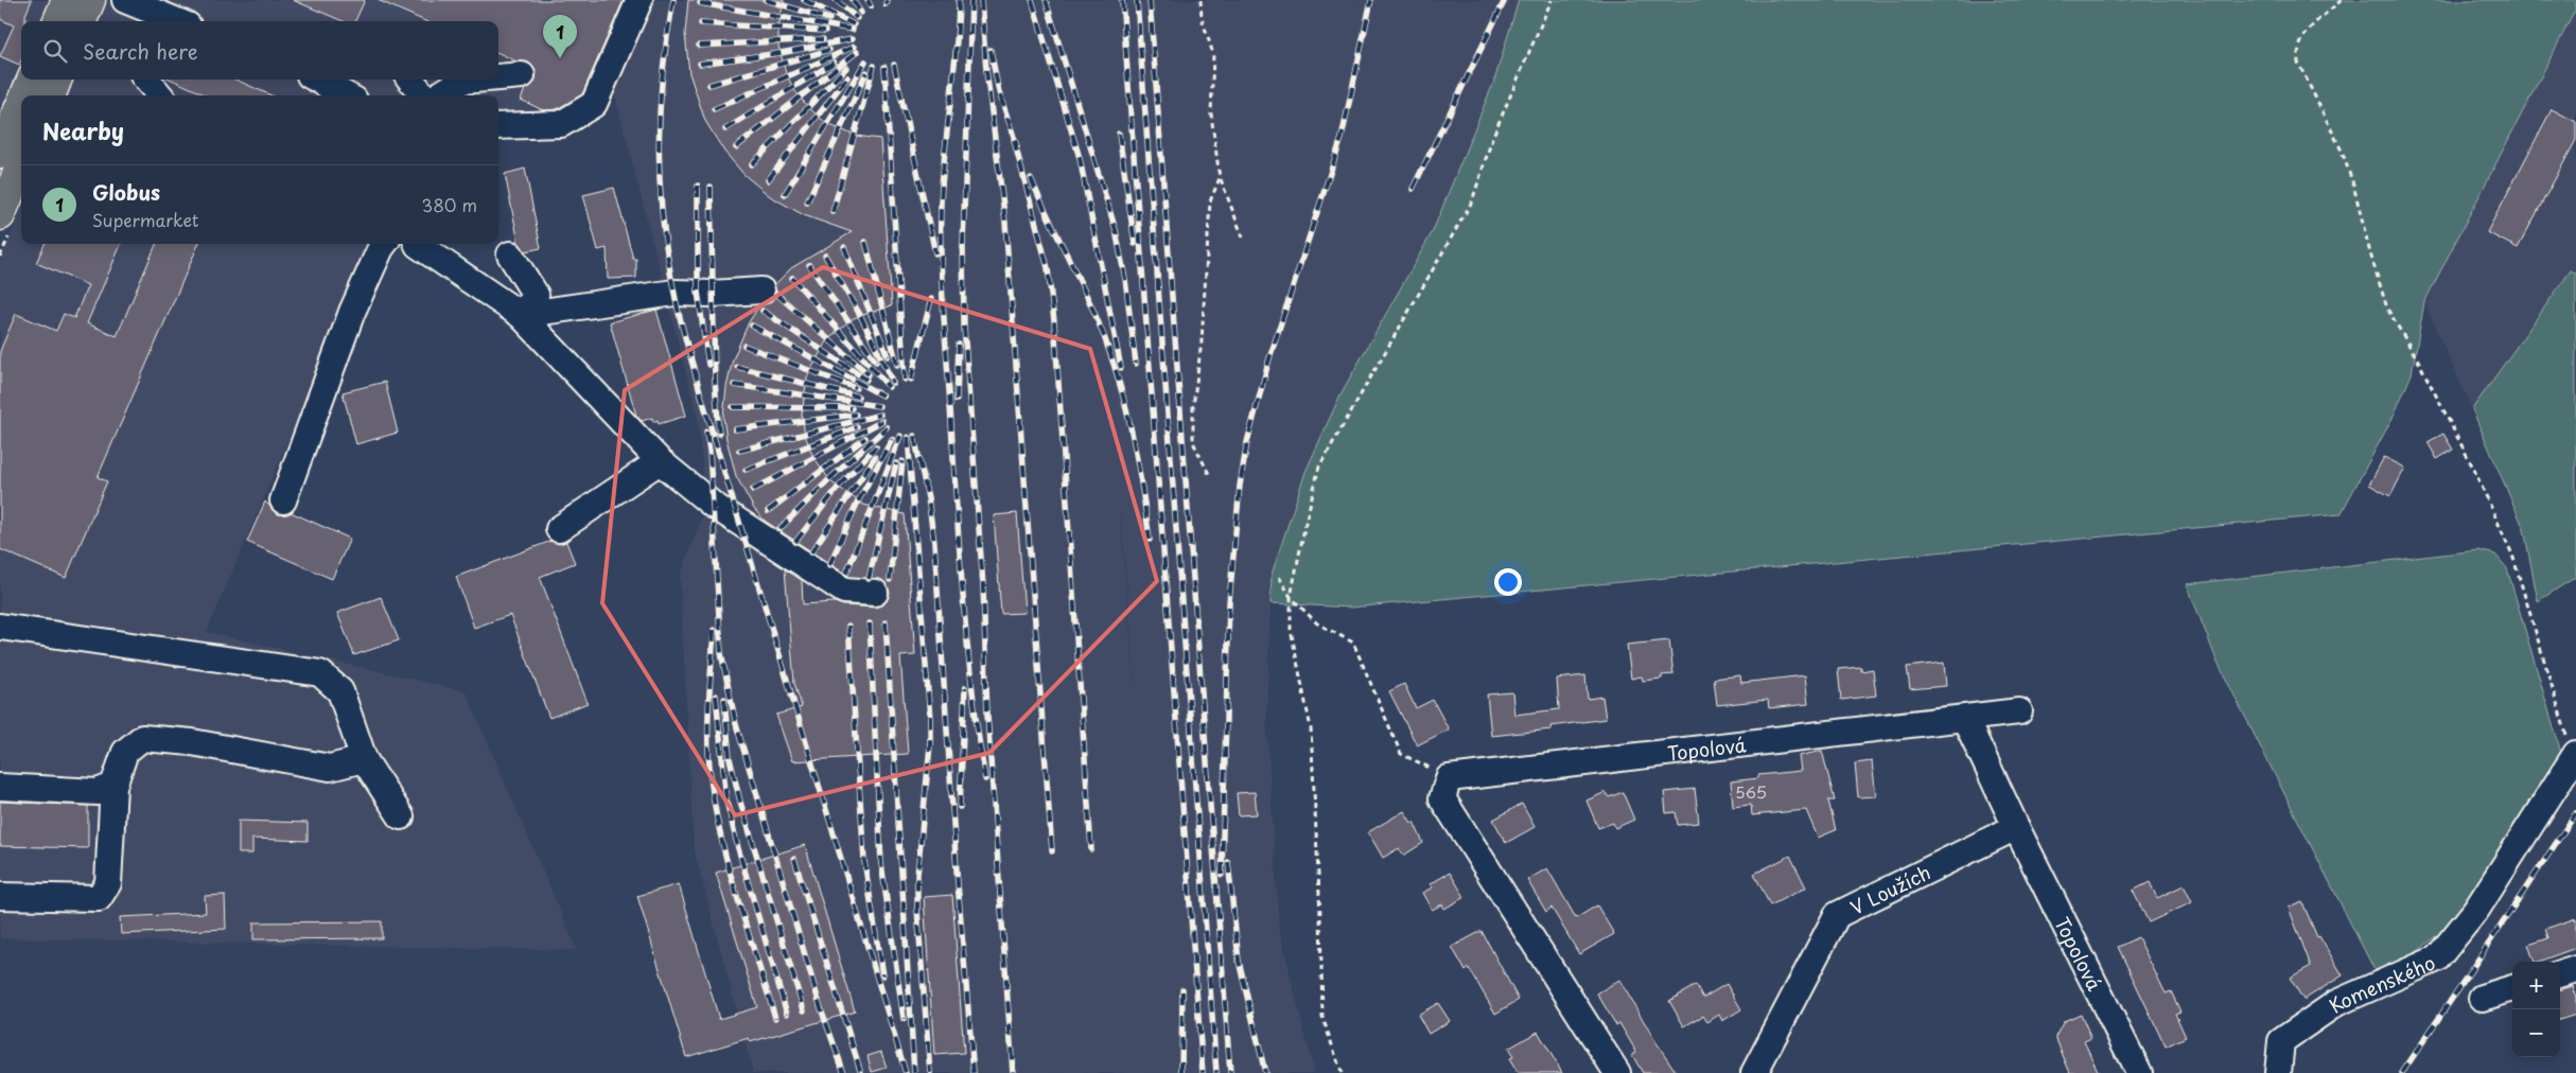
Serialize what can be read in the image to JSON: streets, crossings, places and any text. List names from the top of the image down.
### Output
{
  "streets": {
    "street": ["Topolová", "V Loužích", "Komenského"]
  },
  "crossings": [
    ["Topolová", "V Loužích"]
  ],
  "house_numbers": ["565"],
  "page": {
    "pins": "1",
    "search": "Search here",
    "heading": "Nearby",
    "list": [
      {
        "mark": "1",
        "name": "Globus",
        "note": "Supermarket",
        "value": "380 m"
      }
    ],
    "map_buttons": ["+", "−"]
  }
}
